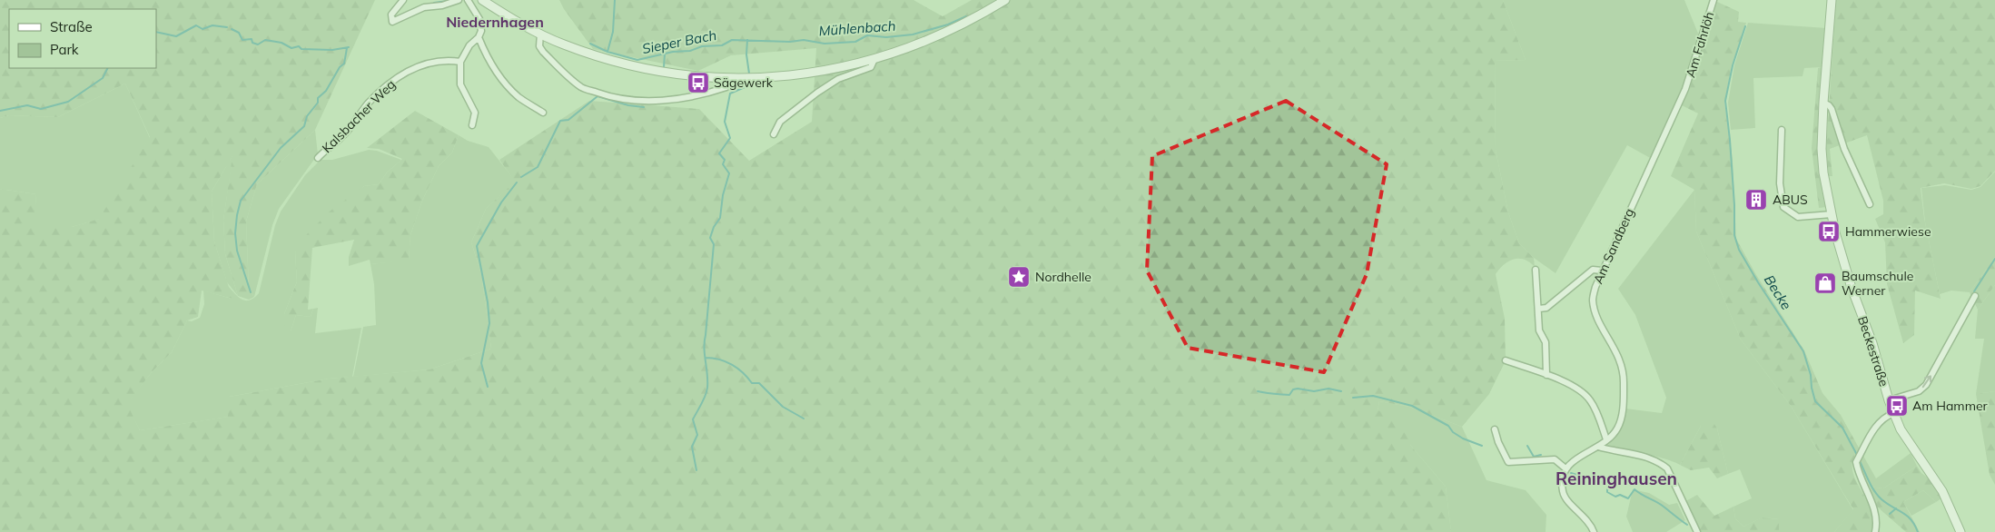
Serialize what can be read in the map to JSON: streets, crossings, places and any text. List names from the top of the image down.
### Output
{
  "streets": {
    "main road": ["Beckestraße"],
    "street": ["Am Fahrlöh", "Kalsbacher Weg", "Am Sandberg"]
  },
  "crossings": [
    ["Am Fahrlöh", "Am Sandberg"]
  ],
  "districts": ["Niedernhagen", "Reininghausen"],
  "water": ["Mühlenbach", "Sieper Bach", "Becke"],
  "places": {
    "bus stop": ["Sägewerk", "Hammerwiese", "Am Hammer"],
    "building": ["ABUS"],
    "place": ["Nordhelle"],
    "shop": ["Baumschule Werner"]
  },
  "legend": ["Straße", "Park"]
}
